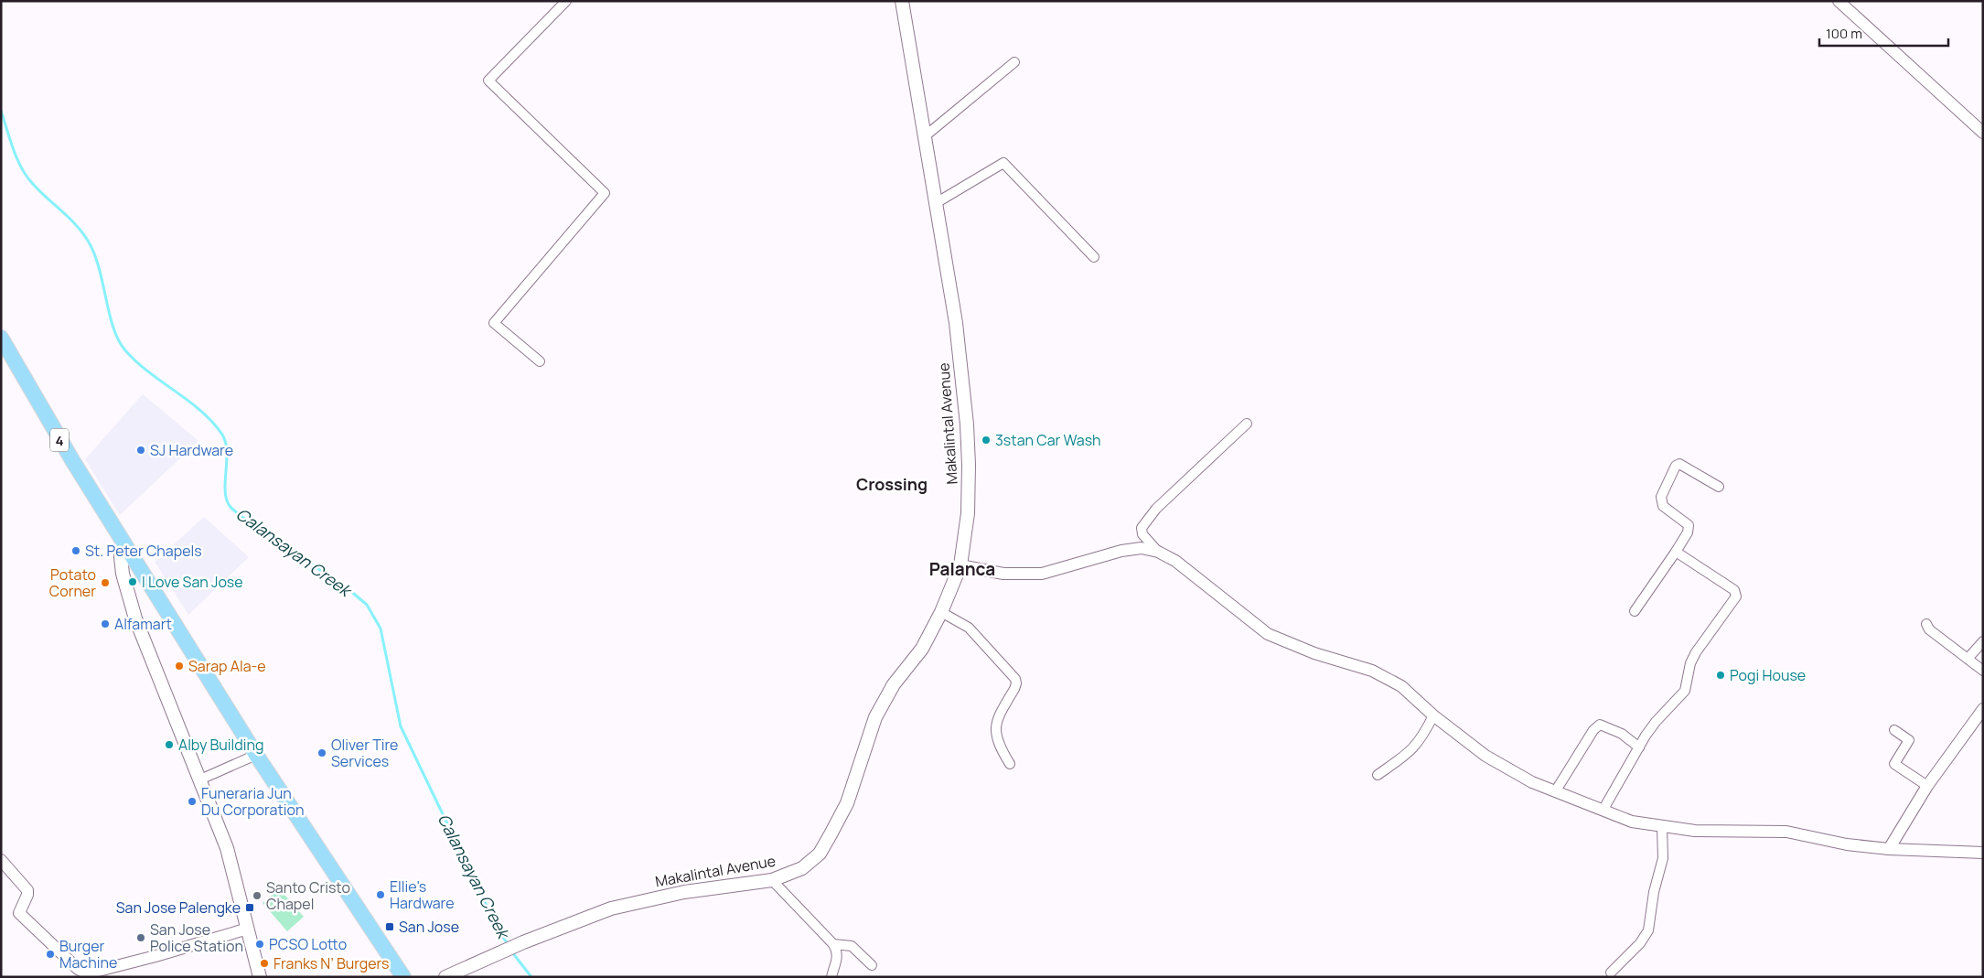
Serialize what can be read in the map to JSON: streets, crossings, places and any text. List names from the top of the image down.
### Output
{
  "streets": {
    "highway": ["4"],
    "main road": ["Makalintal Avenue"]
  },
  "districts": ["Crossing", "Palanca"],
  "water": ["Calansayan Creek"],
  "places": {
    "other": [
      "3stan Car Wash",
      "SJ Hardware",
      "St. Peter Chapels",
      "I Love San Jose",
      "Potato Corner",
      "Alfamart",
      "Sarap Ala-e",
      "Pogi House",
      "Alby Building",
      "Oliver Tire Services",
      "Funeraria Jun Du Corporation",
      "Ellie's Hardware",
      "Santo Cristo Chapel",
      "San Jose Police Station",
      "PCSO Lotto",
      "Burger Machine",
      "Franks N’ Burgers"
    ],
    "transit": ["San Jose Palengke", "San Jose"]
  },
  "scale_bar": "100 m"
}
